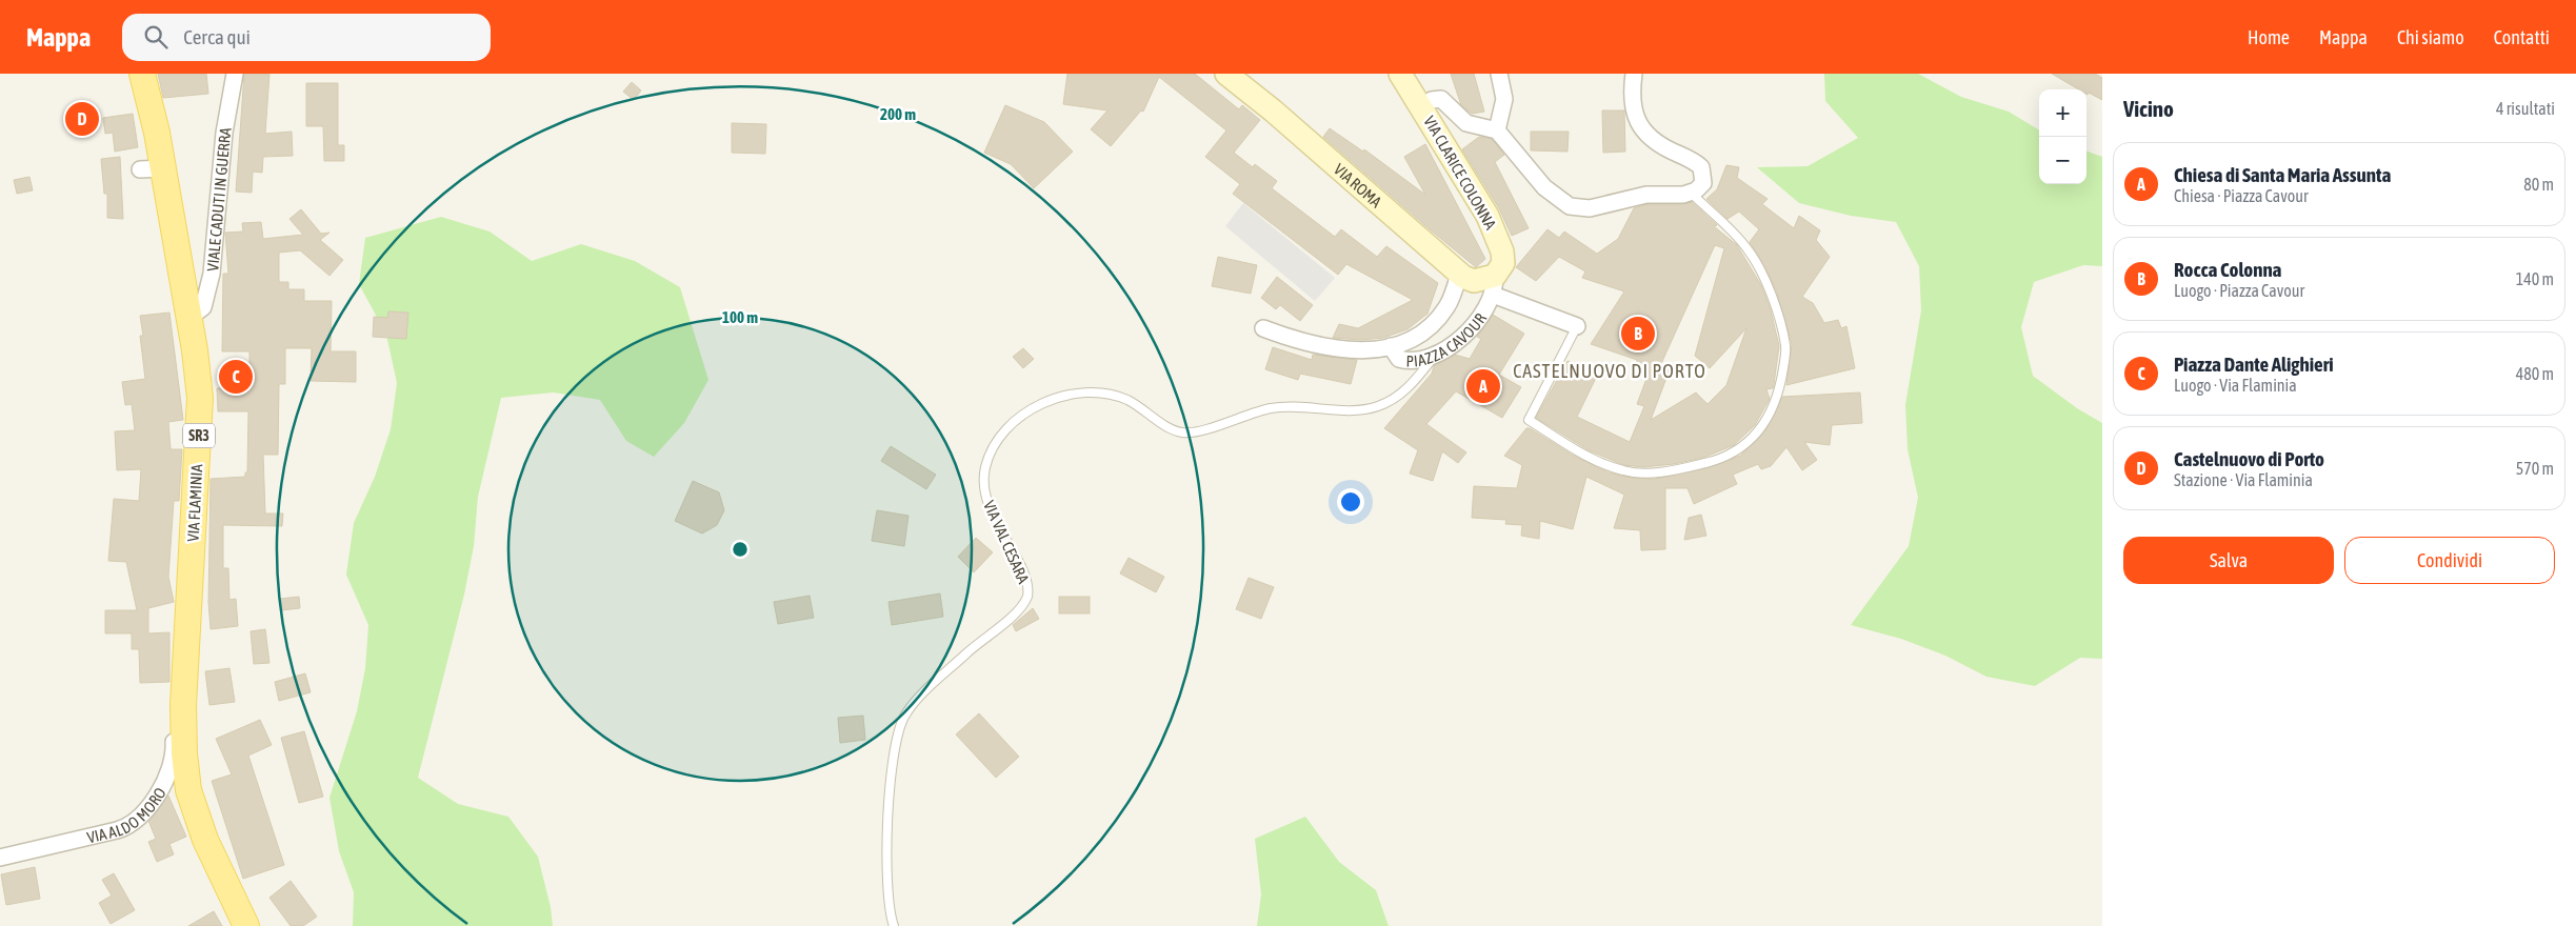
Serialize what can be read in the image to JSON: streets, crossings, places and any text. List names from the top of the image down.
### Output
{
  "streets": {
    "main road": [
      "VIA CLARICE COLONNA",
      "VIA ROMA",
      "SR3",
      "VIA FLAMINIA"
    ],
    "street": ["VIALE CADUTI IN GUERRA", "PIAZZA CAVOUR", "VIA ALDO MORO"],
    "lane": ["VIA VAL CESARA"]
  },
  "crossings": [
    ["VIA CLARICE COLONNA", "VIA ROMA"],
    ["VIA CLARICE COLONNA", "PIAZZA CAVOUR"],
    ["VIA ROMA", "PIAZZA CAVOUR"],
    ["VIALE CADUTI IN GUERRA", "VIA FLAMINIA"],
    ["PIAZZA CAVOUR", "VIA VAL CESARA"],
    ["VIA FLAMINIA", "VIA ALDO MORO"]
  ],
  "districts": ["CASTELNUOVO DI PORTO"],
  "page": {
    "header": "Mappa",
    "search": "Cerca qui",
    "nav": [
      "Home",
      "Mappa",
      "Chi siamo",
      "Contatti"
    ],
    "heading": ["Vicino", "4 risultati"],
    "map_buttons": ["+", "−"],
    "pins": [
      "D",
      "B",
      "C",
      "A"
    ],
    "list": [
      {
        "mark": "A",
        "name": "Chiesa di Santa Maria Assunta",
        "note": "Chiesa · Piazza Cavour",
        "value": "80 m"
      },
      {
        "mark": "B",
        "name": "Rocca Colonna",
        "note": "Luogo · Piazza Cavour",
        "value": "140 m"
      },
      {
        "mark": "C",
        "name": "Piazza Dante Alighieri",
        "note": "Luogo · Via Flaminia",
        "value": "480 m"
      },
      {
        "mark": "D",
        "name": "Castelnuovo di Porto",
        "note": "Stazione · Via Flaminia",
        "value": "570 m"
      }
    ],
    "buttons": ["Salva", "Condividi"]
  },
  "rings": ["200 m", "100 m"]
}
